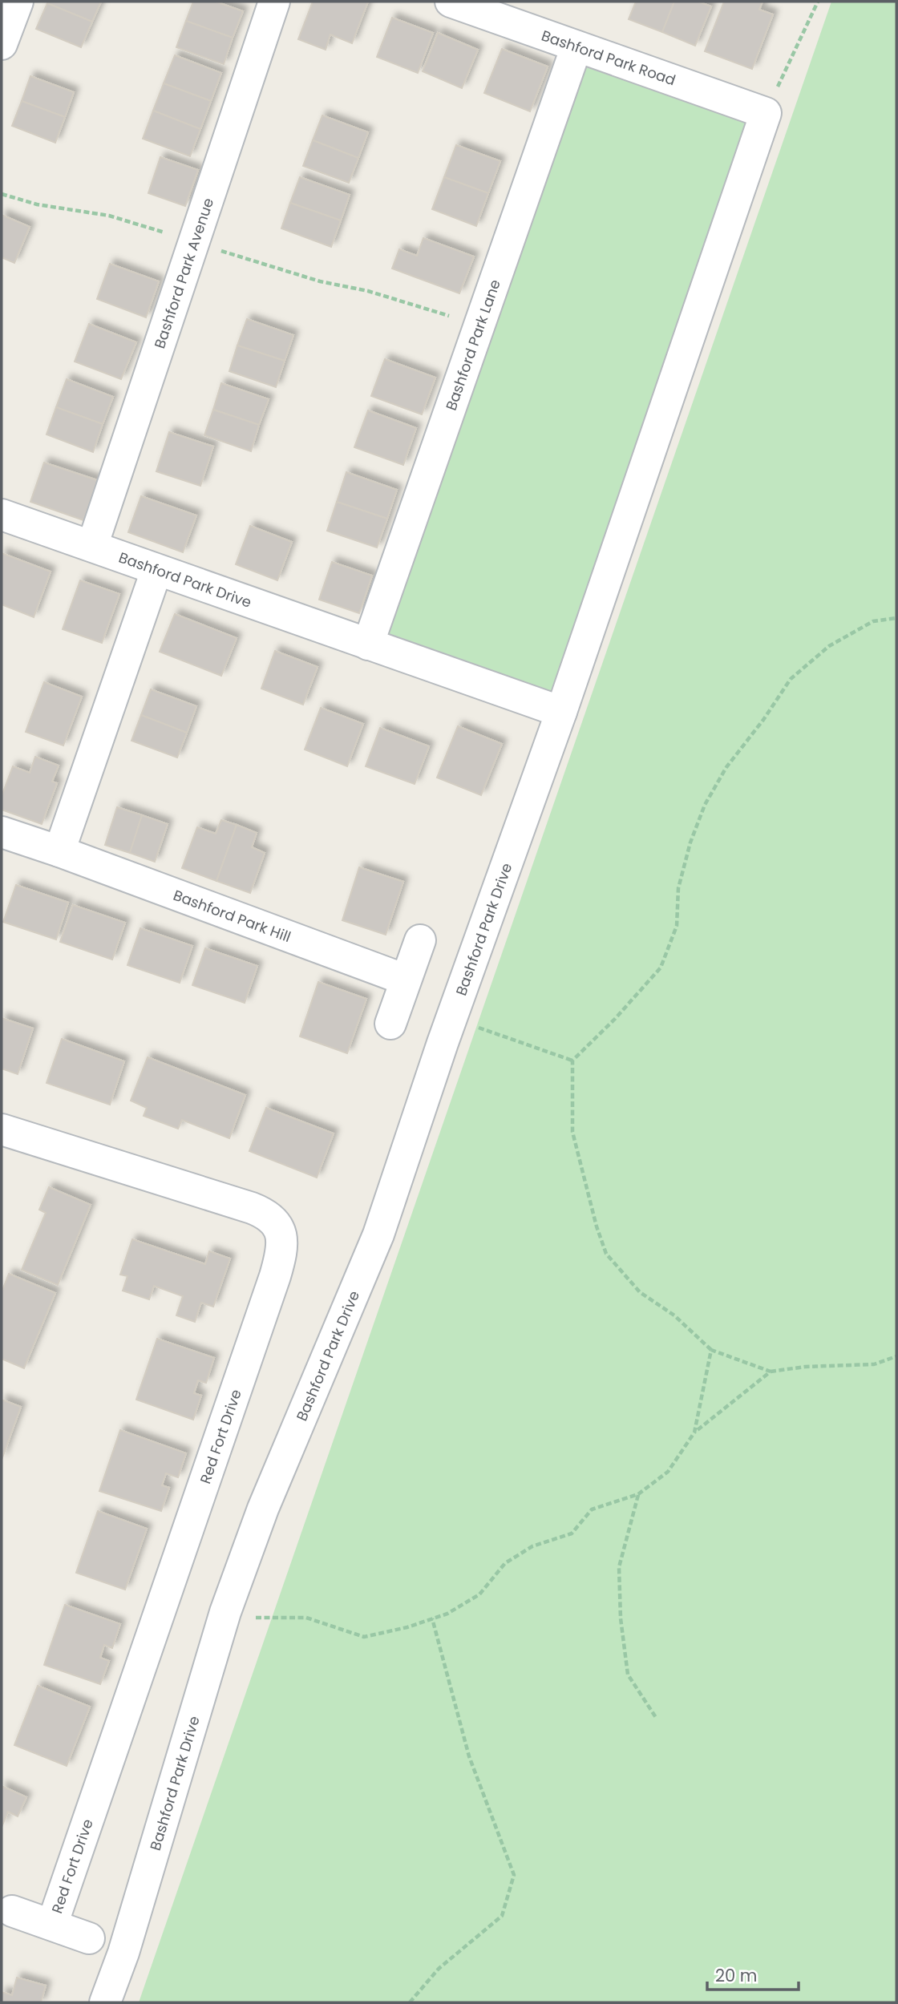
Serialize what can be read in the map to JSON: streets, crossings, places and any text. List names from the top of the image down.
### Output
{
  "streets": {
    "street": [
      "Bashford Park Road",
      "Bashford Park Avenue",
      "Bashford Park Lane",
      "Bashford Park Drive",
      "Bashford Park Hill",
      "Red Fort Drive"
    ]
  },
  "crossings": [
    ["Bashford Park Road", "Bashford Park Lane"],
    ["Bashford Park Road", "Bashford Park Drive"],
    ["Bashford Park Avenue", "Bashford Park Drive"],
    ["Bashford Park Lane", "Bashford Park Drive"]
  ],
  "scale_bar": "20 m"
}
